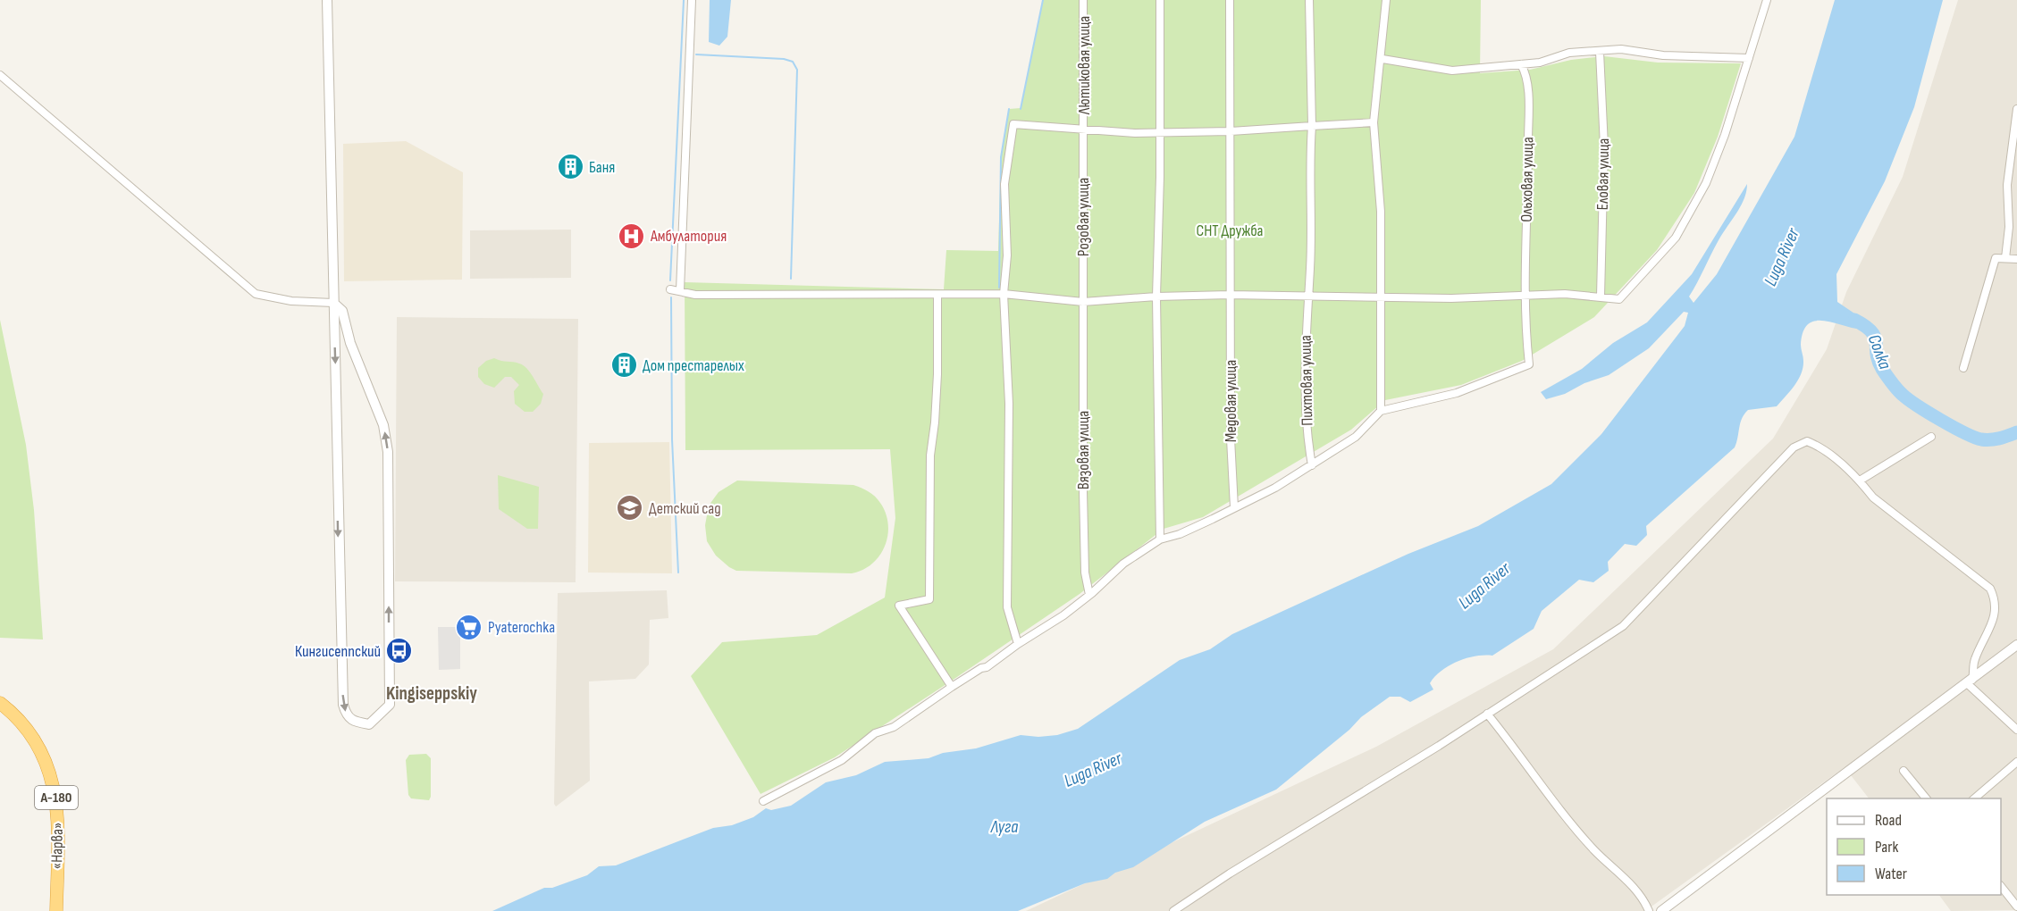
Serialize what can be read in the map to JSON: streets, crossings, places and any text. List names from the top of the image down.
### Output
{
  "streets": {
    "highway": ["А-180", "«Нарва»"],
    "street": [
      "Лютиковая улица",
      "Еловая улица",
      "Ольховая улица",
      "Розовая улица",
      "Пихтовая улица",
      "Медовая улица",
      "Вязовая улица"
    ]
  },
  "crossings": [
    ["Лютиковая улица", "Розовая улица"],
    ["Розовая улица", "Вязовая улица"]
  ],
  "districts": ["Kingiseppskiy"],
  "water": ["Luga River", "Солка", "Луга"],
  "parks": ["СНТ Дружба"],
  "places": {
    "building": ["Баня", "Дом престарелых"],
    "hospital": ["Амбулатория"],
    "school or university": ["Детский сад"],
    "supermarket": ["Pyaterochka"],
    "bus stop": ["Кингисеппский"]
  },
  "legend": ["Road", "Park", "Water"]
}
